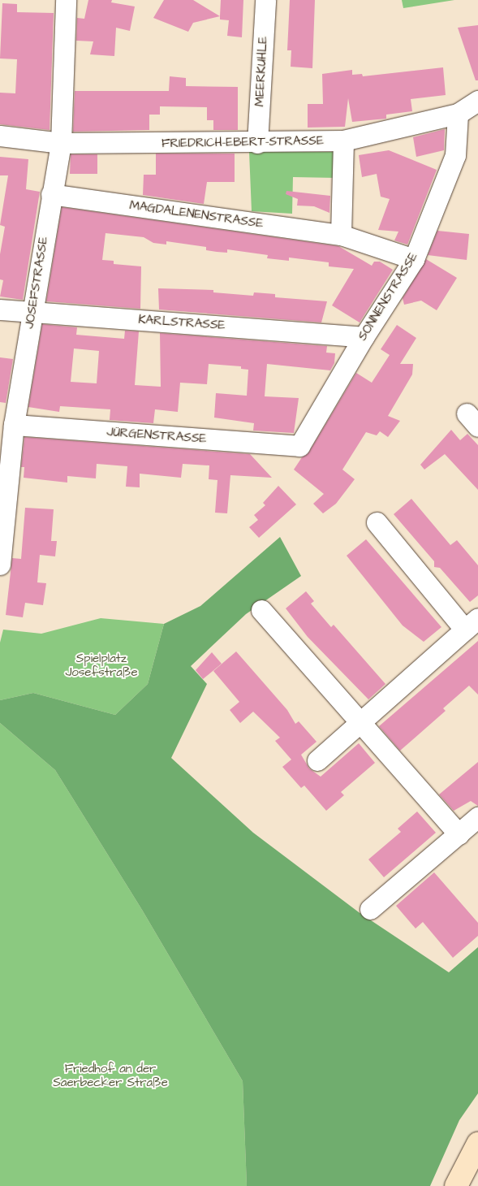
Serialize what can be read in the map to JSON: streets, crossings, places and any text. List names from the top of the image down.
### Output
{
  "streets": {
    "street": [
      "MEERKUHLE",
      "FRIEDRICH-EBERT-STRASSE",
      "MAGDALENENSTRASSE",
      "JOSEFSTRASSE",
      "SONNENSTRASSE",
      "KARLSTRASSE",
      "JÜRGENSTRASSE"
    ]
  },
  "crossings": [
    ["MEERKUHLE", "FRIEDRICH-EBERT-STRASSE"],
    ["FRIEDRICH-EBERT-STRASSE", "JOSEFSTRASSE"],
    ["FRIEDRICH-EBERT-STRASSE", "SONNENSTRASSE"],
    ["MAGDALENENSTRASSE", "JOSEFSTRASSE"],
    ["MAGDALENENSTRASSE", "SONNENSTRASSE"],
    ["JOSEFSTRASSE", "KARLSTRASSE"],
    ["JOSEFSTRASSE", "JÜRGENSTRASSE"],
    ["SONNENSTRASSE", "KARLSTRASSE"],
    ["SONNENSTRASSE", "JÜRGENSTRASSE"]
  ],
  "parks": ["Spielplatz Josefstraße", "Friedhof an der Saerbecker Straße"]
}
